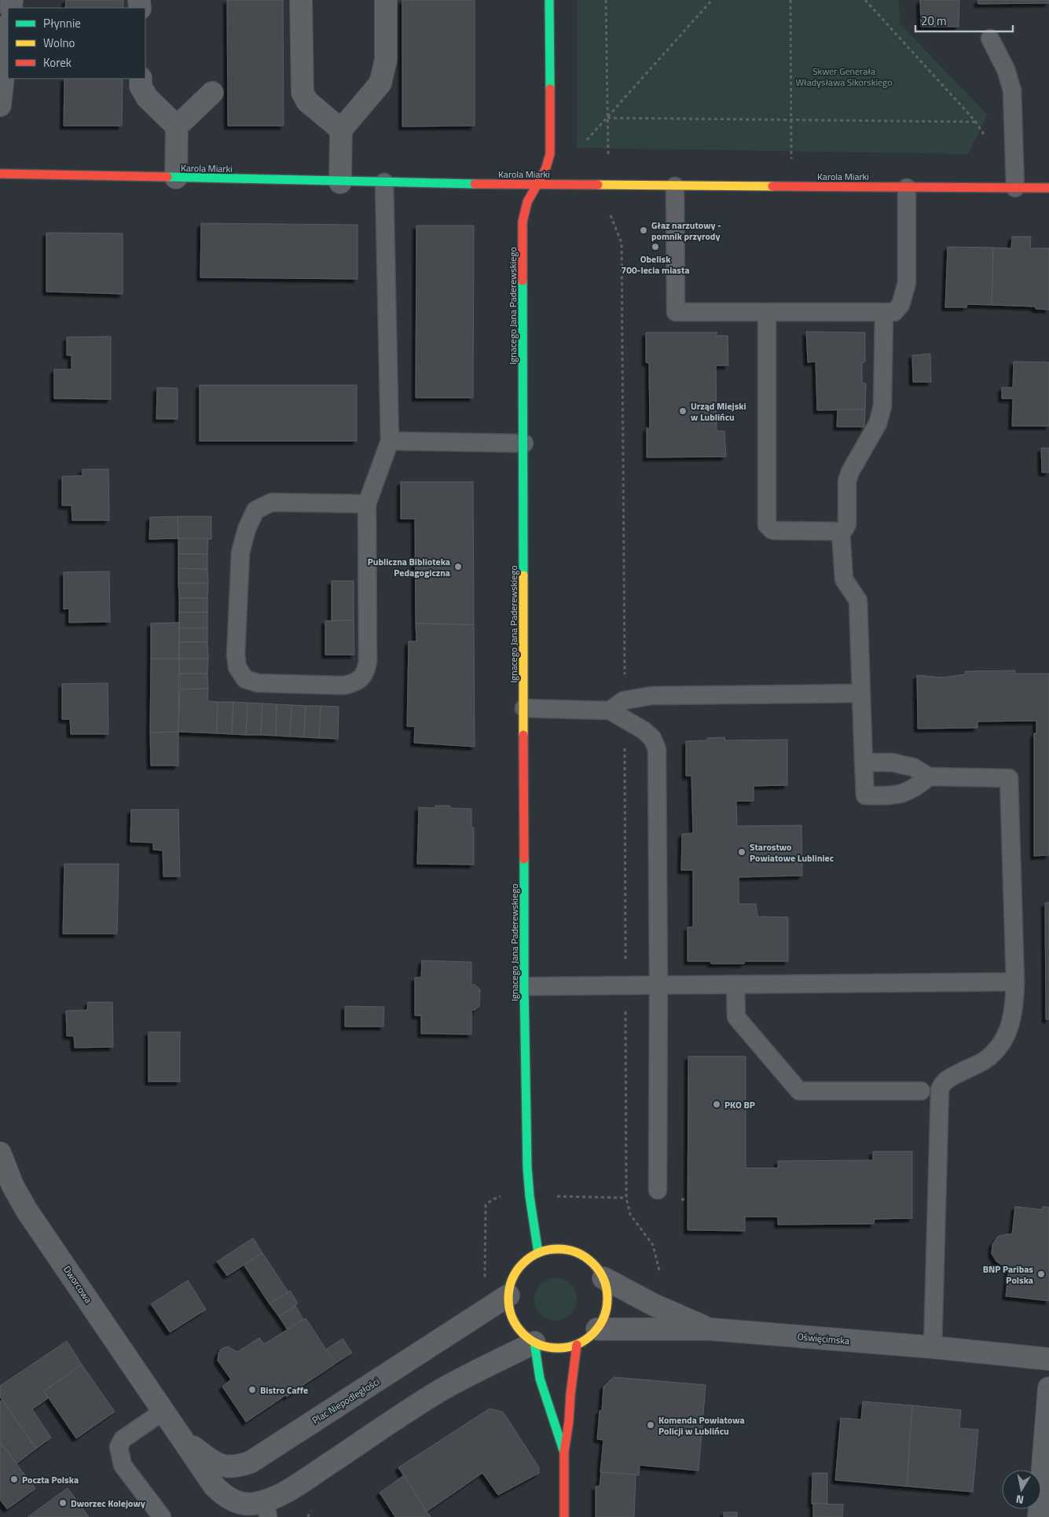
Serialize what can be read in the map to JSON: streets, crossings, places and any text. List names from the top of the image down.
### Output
{
  "streets": {
    "street": [
      "Karola Miarki",
      "Ignacego Jana Paderewskiego",
      "Dworcowa",
      "Oświęcimska",
      "Plac Niepodległości"
    ]
  },
  "crossings": [
    ["Karola Miarki", "Ignacego Jana Paderewskiego"],
    ["Ignacego Jana Paderewskiego", "Oświęcimska"],
    ["Ignacego Jana Paderewskiego", "Plac Niepodległości"],
    ["Dworcowa", "Plac Niepodległości"],
    ["Oświęcimska", "Plac Niepodległości"]
  ],
  "parks": ["Skwer Generała Władysława Sikorskiego"],
  "places": [
    "Głaz narzutowy - pomnik przyrody",
    "Obelisk 700-lecia miasta",
    "Urząd Miejski w Lublińcu",
    "Publiczna Biblioteka Pedagogiczna",
    "Starostwo Powiatowe Lubliniec",
    "PKO BP",
    "BNP Paribas Polska",
    "Bistro Caffe",
    "Komenda Powiatowa Policji w Lublińcu",
    "Poczta Polska",
    "Dworzec Kolejowy"
  ],
  "legend": ["Płynnie", "Wolno", "Korek"],
  "scale_bar": "20 m",
  "north": "bottom"
}
